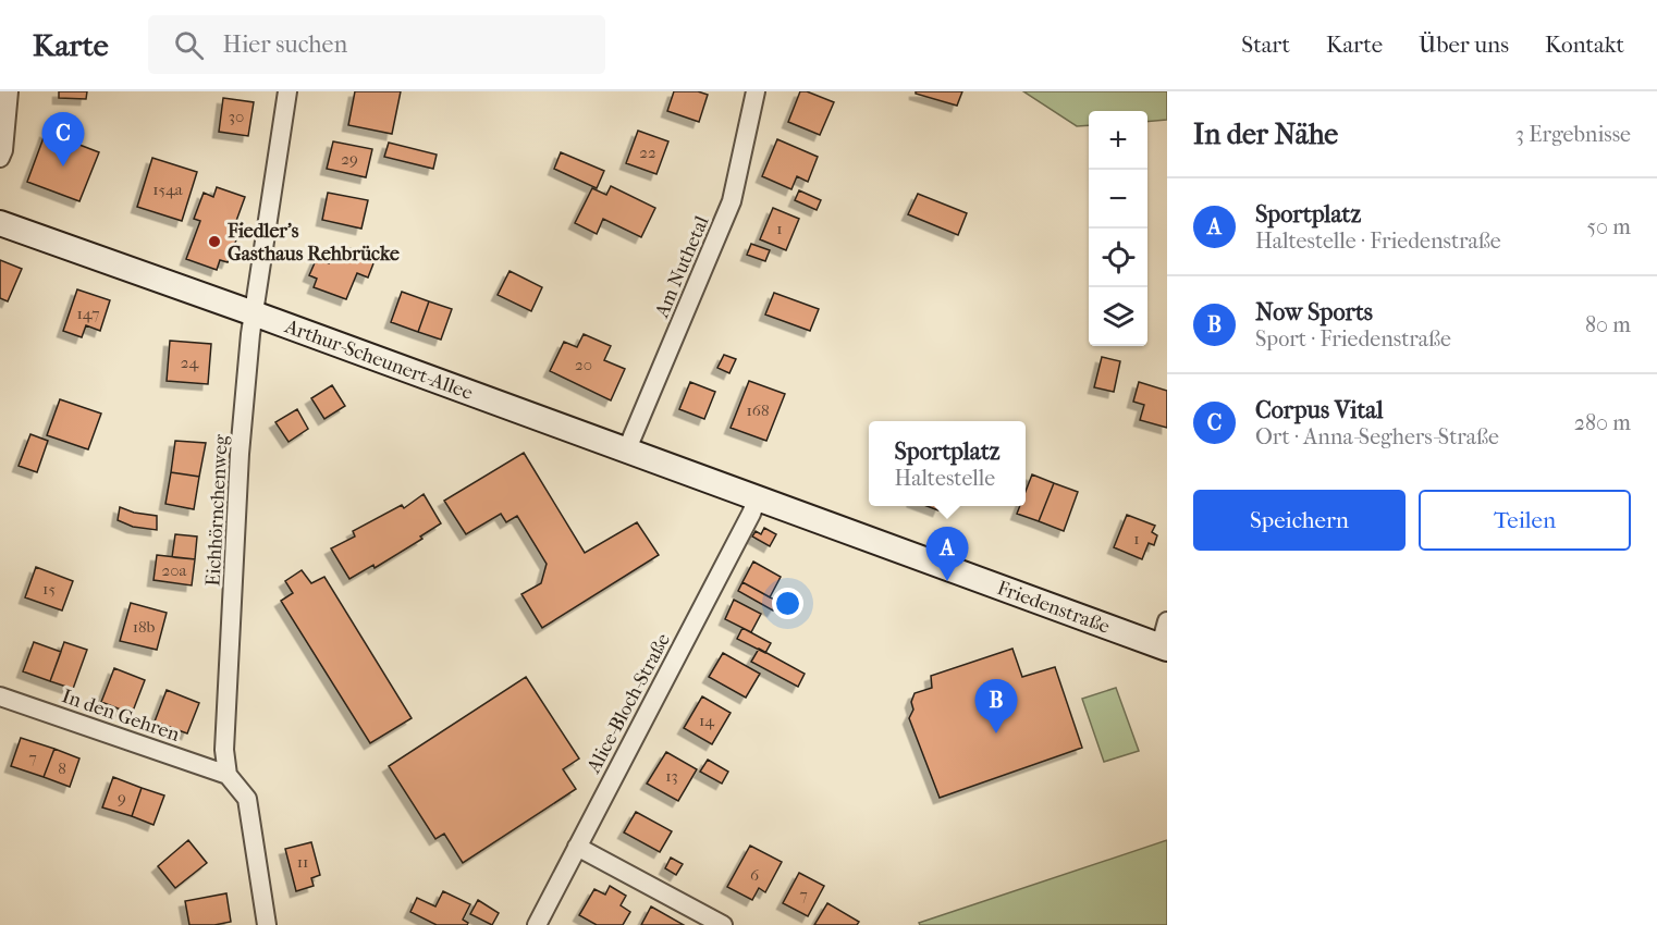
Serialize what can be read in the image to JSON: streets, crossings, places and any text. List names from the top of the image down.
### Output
{
  "streets": {
    "main road": ["Arthur-Scheunert-Allee", "Friedenstraße"],
    "street": [
      "Am Nuthetal",
      "Eichhörnchenweg",
      "Alice-Bloch-Straße",
      "In den Gehren"
    ]
  },
  "crossings": [
    ["Am Nuthetal", "Arthur-Scheunert-Allee"],
    ["Arthur-Scheunert-Allee", "Eichhörnchenweg"],
    ["Arthur-Scheunert-Allee", "Friedenstraße"],
    ["Arthur-Scheunert-Allee", "Alice-Bloch-Straße"],
    ["Eichhörnchenweg", "In den Gehren"],
    ["Friedenstraße", "Alice-Bloch-Straße"]
  ],
  "places": ["Fiedler's Gasthaus Rehbrücke"],
  "house_numbers": [
    "30",
    "22",
    "29",
    "154a",
    "1",
    "147",
    "24",
    "20",
    "168",
    "1",
    "20a",
    "15",
    "18b",
    "14",
    "7",
    "8",
    "13",
    "9",
    "11",
    "6",
    "7"
  ],
  "page": {
    "header": "Karte",
    "search": "Hier suchen",
    "nav": [
      "Start",
      "Karte",
      "Über uns",
      "Kontakt"
    ],
    "heading": ["In der Nähe", "3 Ergebnisse"],
    "map_buttons": ["+", "−"],
    "pins": ["C", "A", "B"],
    "list": [
      {
        "mark": "A",
        "name": "Sportplatz",
        "note": "Haltestelle · Friedenstraße",
        "value": "50 m"
      },
      {
        "mark": "B",
        "name": "Now Sports",
        "note": "Sport · Friedenstraße",
        "value": "80 m"
      },
      {
        "mark": "C",
        "name": "Corpus Vital",
        "note": "Ort · Anna-Seghers-Straße",
        "value": "280 m"
      }
    ],
    "popup": ["Sportplatz", "Haltestelle"],
    "buttons": ["Speichern", "Teilen"]
  }
}
